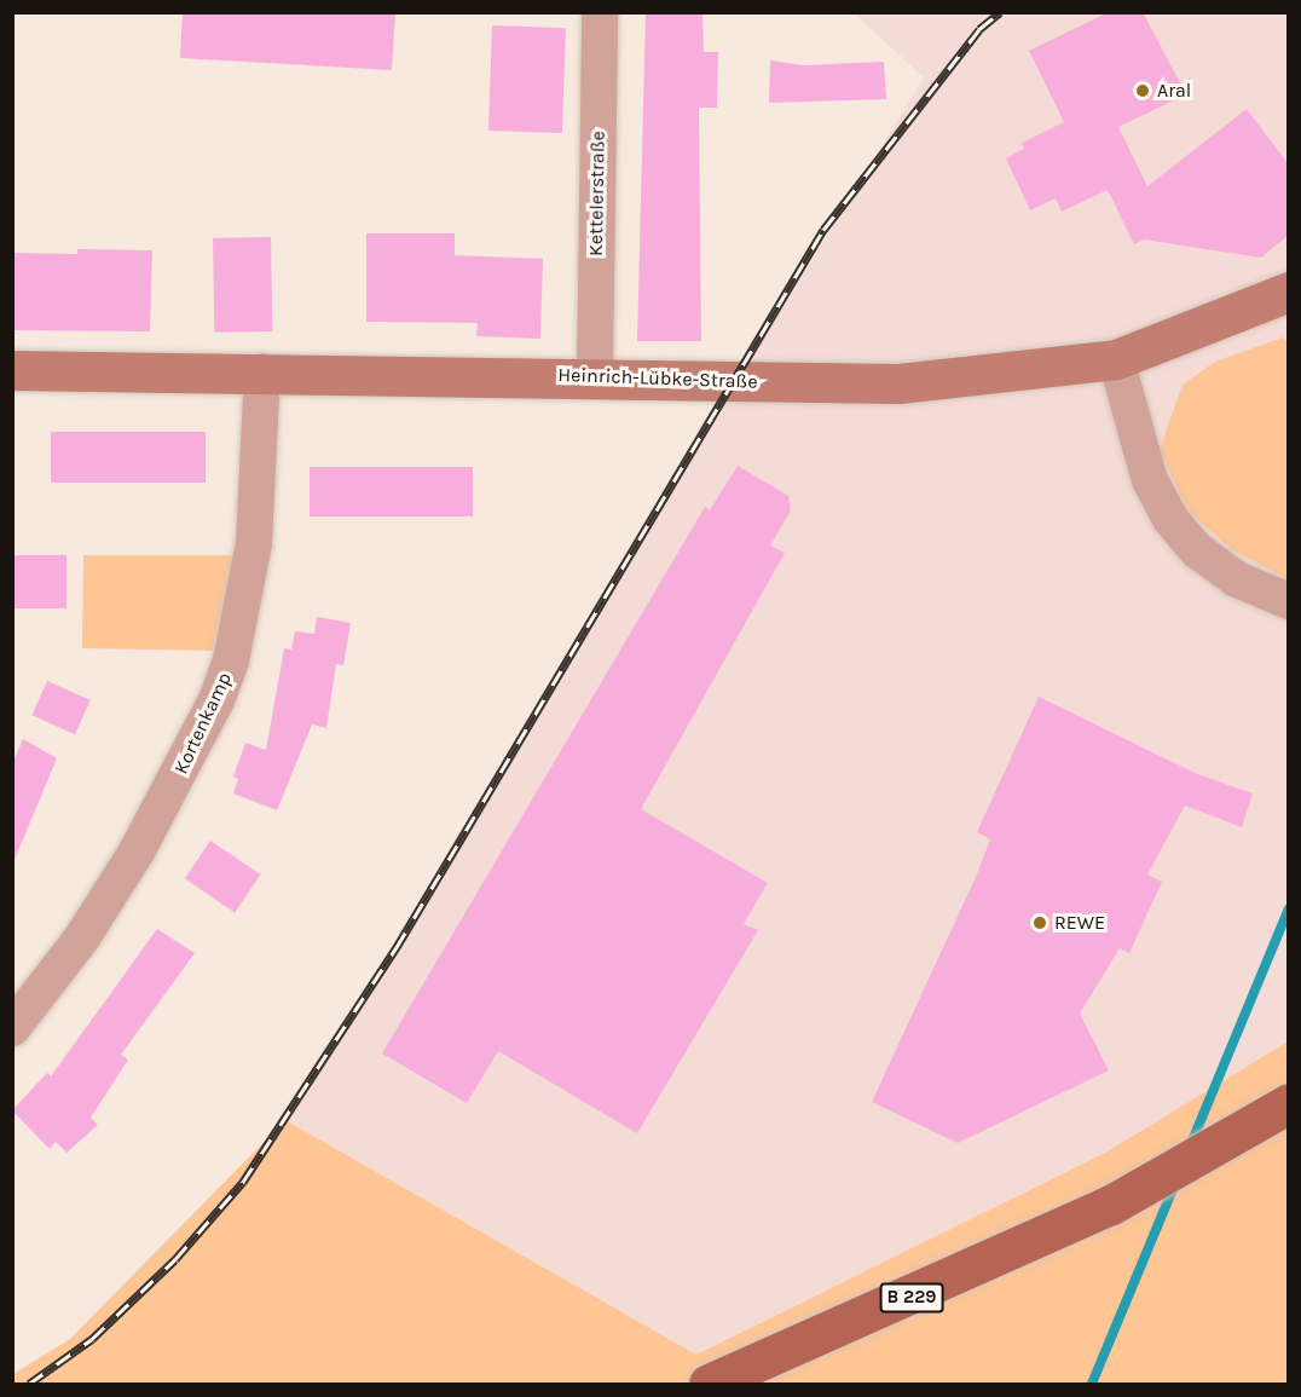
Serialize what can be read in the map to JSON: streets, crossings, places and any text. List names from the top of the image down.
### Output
{
  "streets": {
    "main road": ["B 229"],
    "street": ["Kettelerstraße", "Heinrich-Lübke-Straße", "Kortenkamp"]
  },
  "crossings": [
    ["Kettelerstraße", "Heinrich-Lübke-Straße"],
    ["Heinrich-Lübke-Straße", "Kortenkamp"]
  ],
  "places": ["Aral", "REWE"]
}
